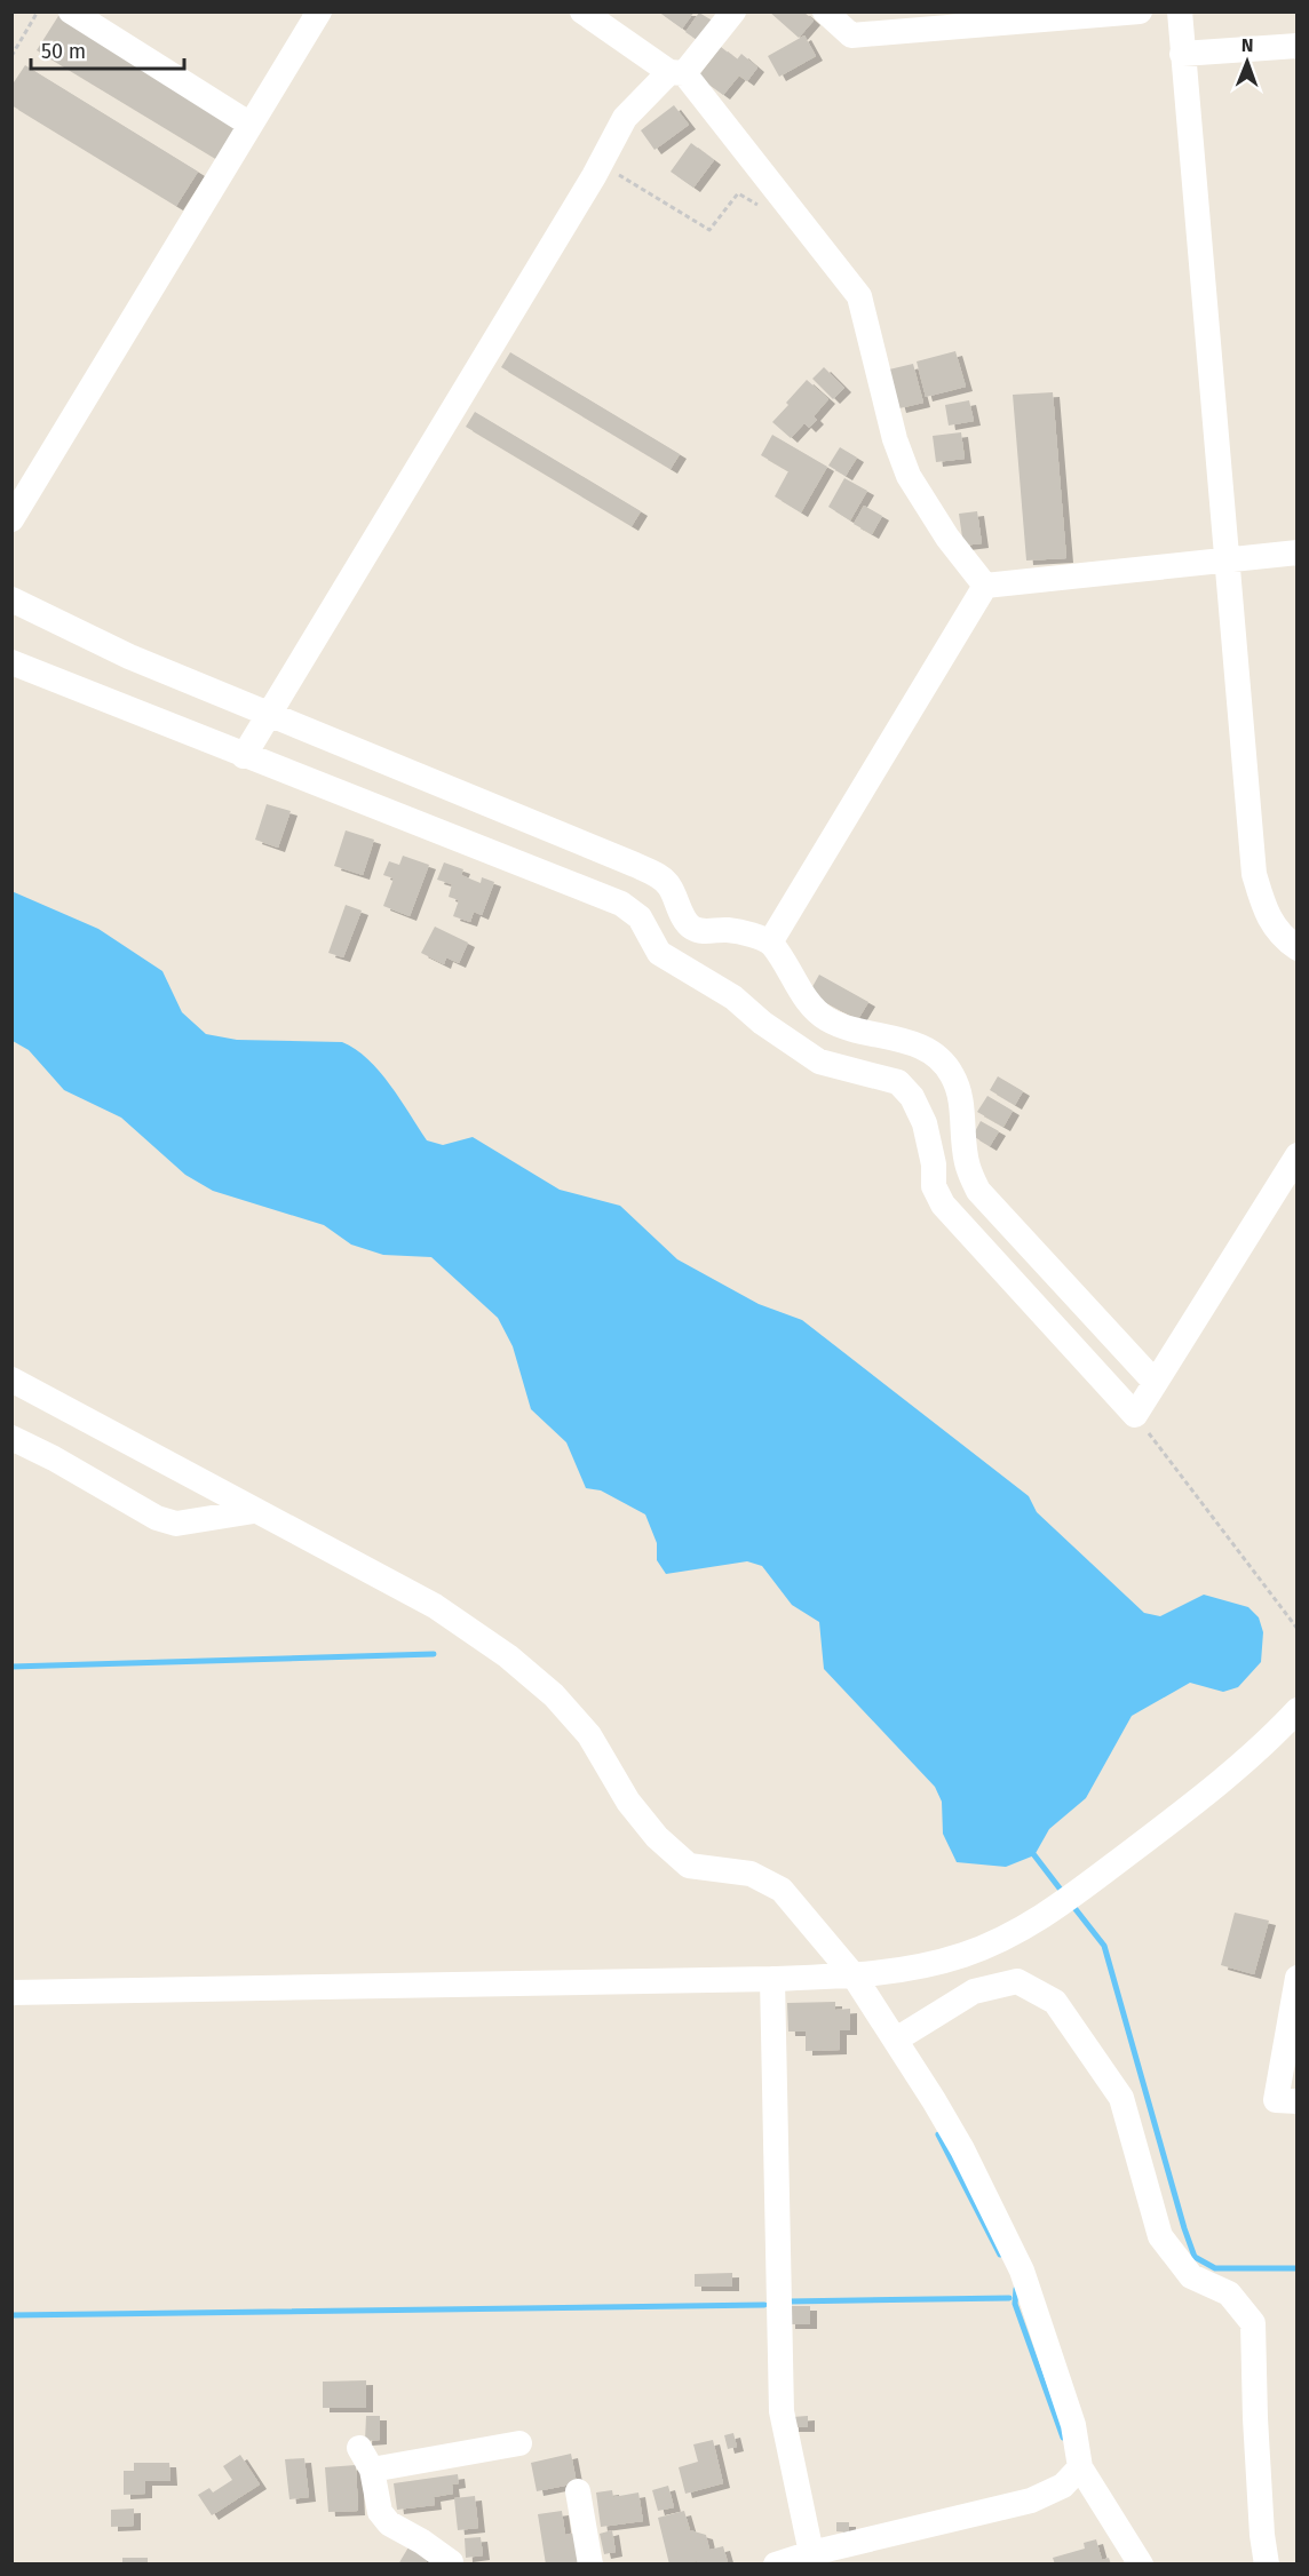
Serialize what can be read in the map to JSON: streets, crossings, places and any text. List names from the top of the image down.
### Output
{
  "scale_bar": "50 m",
  "north": "top"
}
